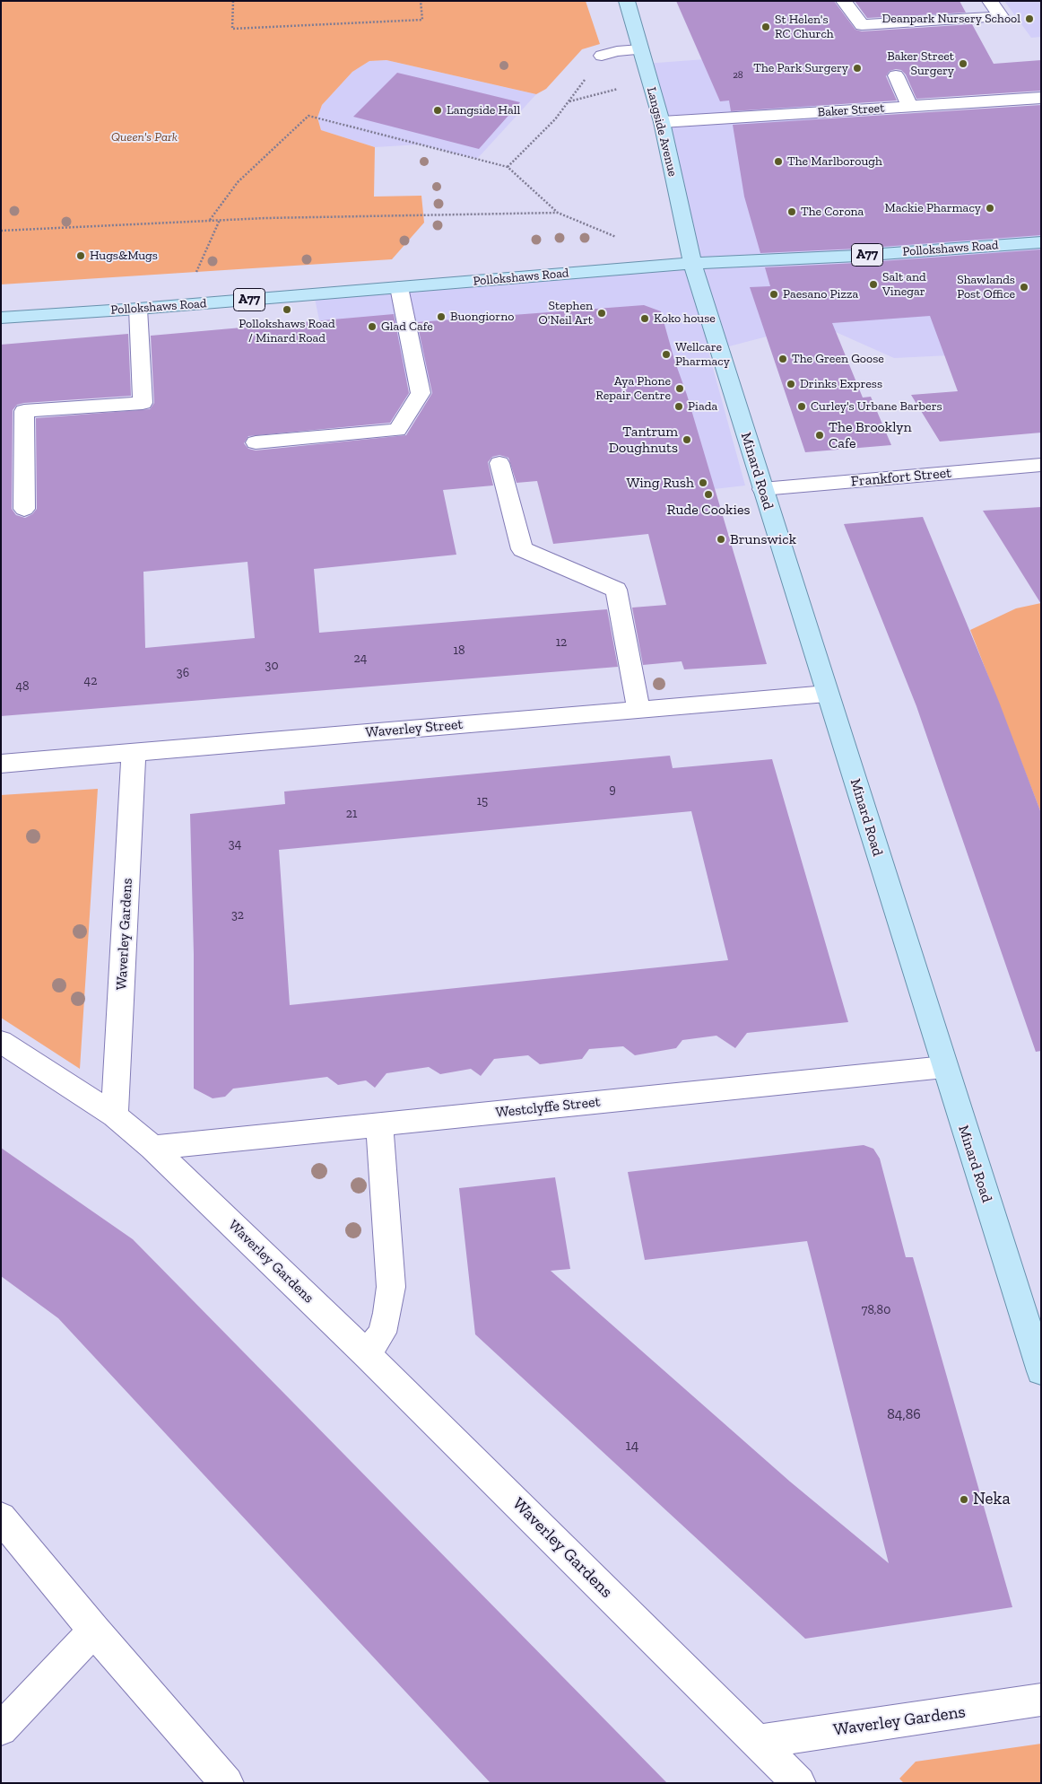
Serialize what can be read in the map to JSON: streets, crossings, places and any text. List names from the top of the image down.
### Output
{
  "streets": {
    "main road": [
      "Langside Avenue",
      "Pollokshaws Road",
      "A77",
      "Minard Road"
    ],
    "street": [
      "Baker Street",
      "Frankfort Street",
      "Waverley Street",
      "Waverley Gardens",
      "Westclyffe Street"
    ]
  },
  "crossings": [
    ["Baker Street", "Langside Avenue"],
    ["Langside Avenue", "Pollokshaws Road"],
    ["Langside Avenue", "Minard Road"],
    ["Pollokshaws Road", "Minard Road"],
    ["Minard Road", "Frankfort Street"],
    ["Minard Road", "Waverley Street"],
    ["Minard Road", "Westclyffe Street"],
    ["Waverley Street", "Waverley Gardens"],
    ["Waverley Gardens", "Westclyffe Street"]
  ],
  "parks": ["Queen's Park"],
  "places": [
    "Deanpark Nursery School",
    "St Helen's RC Church",
    "Baker Street Surgery",
    "The Park Surgery",
    "Langside Hall",
    "The Marlborough",
    "Mackie Pharmacy",
    "The Corona",
    "Hugs&Mugs",
    "Salt and Vinegar",
    "Shawlands Post Office",
    "Paesano Pizza",
    "Pollokshaws Road / Minard Road",
    "Stephen O'Neil Art",
    "Buongiorno",
    "Koko house",
    "Glad Cafe",
    "Wellcare Pharmacy",
    "The Green Goose",
    "Drinks Express",
    "Aya Phone Repair Centre",
    "Piada",
    "Curley's Urbane Barbers",
    "The Brooklyn Cafe",
    "Tantrum Doughnuts",
    "Wing Rush",
    "Rude Cookies",
    "Brunswick",
    "Neka"
  ],
  "house_numbers": [
    "28",
    "12",
    "18",
    "24",
    "30",
    "36",
    "42",
    "48",
    "9",
    "15",
    "21",
    "34",
    "32",
    "78,80",
    "84,86",
    "14"
  ]
}
